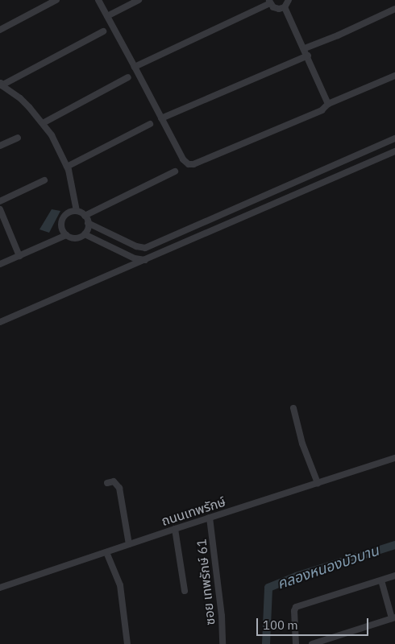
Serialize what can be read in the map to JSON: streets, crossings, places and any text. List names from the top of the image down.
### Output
{
  "streets": {
    "street": ["ถนนเทพรักษ์", "ซอย เทพรักษ์ 61"]
  },
  "crossings": [
    ["ถนนเทพรักษ์", "ซอย เทพรักษ์ 61"]
  ],
  "water": ["คลองหนองบัวบาน"],
  "scale_bar": "100 m"
}
